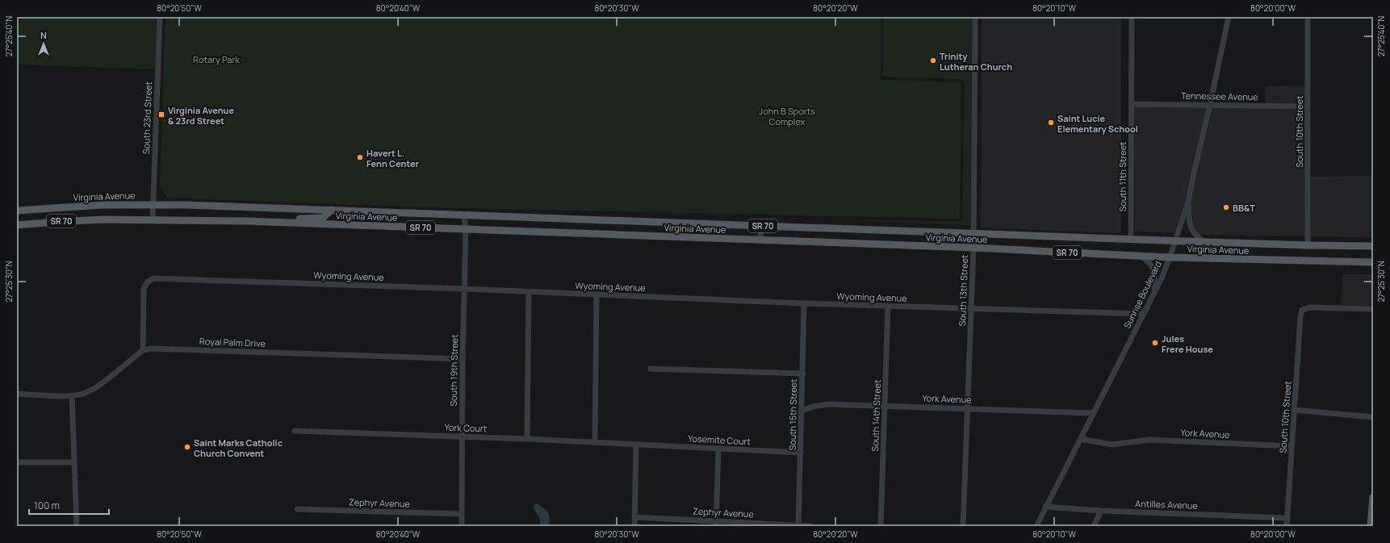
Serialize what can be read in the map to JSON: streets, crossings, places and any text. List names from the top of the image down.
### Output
{
  "streets": {
    "main road": ["Virginia Avenue", "SR 70"],
    "street": [
      "Tennessee Avenue",
      "South 23rd Street",
      "South 10th Street",
      "South 11th Street",
      "Wyoming Avenue",
      "South 13th Street",
      "Sunrise Boulevard",
      "Royal Palm Drive",
      "South 19th Street",
      "York Avenue",
      "South 15th Street",
      "South 14th Street",
      "York Court",
      "Yosemite Court",
      "Zephyr Avenue",
      "Antilles Avenue"
    ]
  },
  "crossings": [
    ["Tennessee Avenue", "South 10th Street"],
    ["Tennessee Avenue", "South 11th Street"],
    ["Tennessee Avenue", "Sunrise Boulevard"],
    ["South 23rd Street", "Virginia Avenue"],
    ["South 10th Street", "Virginia Avenue"],
    ["South 10th Street", "York Avenue"],
    ["South 10th Street", "Antilles Avenue"],
    ["South 11th Street", "Virginia Avenue"],
    ["Virginia Avenue", "South 13th Street"],
    ["Virginia Avenue", "Sunrise Boulevard"],
    ["Virginia Avenue", "South 19th Street"],
    ["Wyoming Avenue", "South 13th Street"],
    ["Wyoming Avenue", "Sunrise Boulevard"],
    ["Wyoming Avenue", "Royal Palm Drive"],
    ["Wyoming Avenue", "South 19th Street"],
    ["Wyoming Avenue", "South 15th Street"],
    ["Wyoming Avenue", "South 14th Street"],
    ["South 13th Street", "York Avenue"],
    ["Sunrise Boulevard", "York Avenue"],
    ["Sunrise Boulevard", "Antilles Avenue"],
    ["Royal Palm Drive", "South 19th Street"],
    ["South 19th Street", "York Court"],
    ["South 19th Street", "Zephyr Avenue"],
    ["York Avenue", "South 15th Street"],
    ["York Avenue", "South 14th Street"],
    ["South 15th Street", "Yosemite Court"],
    ["South 15th Street", "Zephyr Avenue"],
    ["York Court", "Yosemite Court"]
  ],
  "parks": ["Rotary Park", "John B Sports Complex"],
  "places": {
    "other": [
      "Trinity Lutheran Church",
      "Saint Lucie Elementary School",
      "Havert L. Fenn Center",
      "BB&T",
      "Jules Frere House",
      "Saint Marks Catholic Church Convent"
    ],
    "transit": ["Virginia Avenue & 23rd Street"]
  },
  "scale_bar": "100 m",
  "north": "top",
  "coordinates": [
    "80°20'50\"W",
    "80°20'40\"W",
    "80°20'30\"W",
    "80°20'20\"W",
    "80°20'10\"W",
    "80°20'00\"W",
    "27°25'40\"N",
    "27°25'30\"N"
  ]
}
